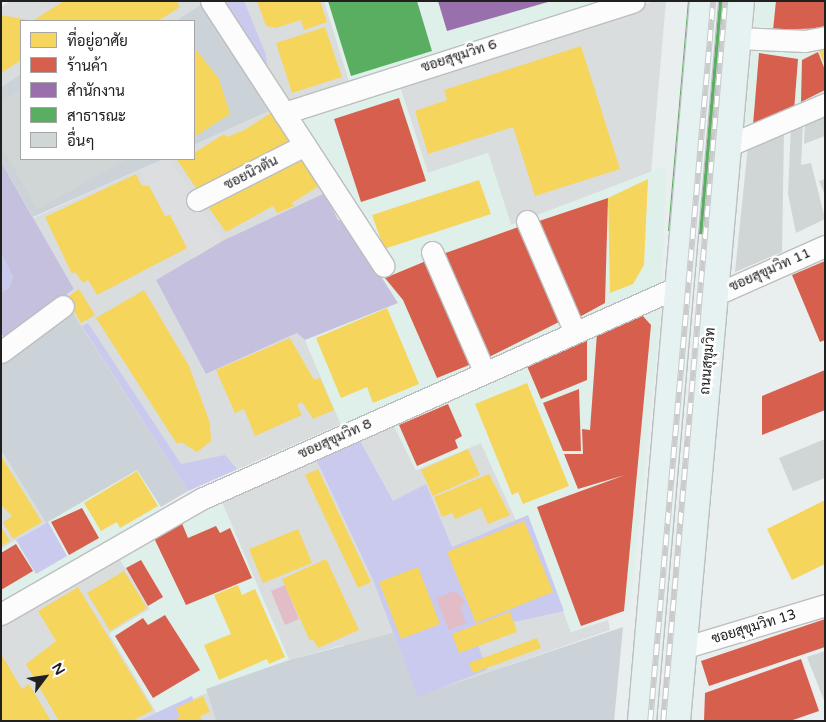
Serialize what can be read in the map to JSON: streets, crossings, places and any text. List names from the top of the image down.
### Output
{
  "streets": {
    "main road": ["ถนนสุขุมวิท"],
    "street": [
      "ซอยสุขุมวิท 6",
      "ซอยนิวตัน",
      "ซอยสุขุมวิท 11",
      "ซอยสุขุมวิท 8",
      "ซอยสุขุมวิท 13"
    ]
  },
  "crossings": [
    ["ซอยสุขุมวิท 11", "ถนนสุขุมวิท"],
    ["ถนนสุขุมวิท", "ซอยสุขุมวิท 13"]
  ],
  "legend": [
    "ที่อยู่อาศัย",
    "ร้านค้า",
    "สำนักงาน",
    "สาธารณะ",
    "อื่นๆ"
  ],
  "north": "top right"
}
